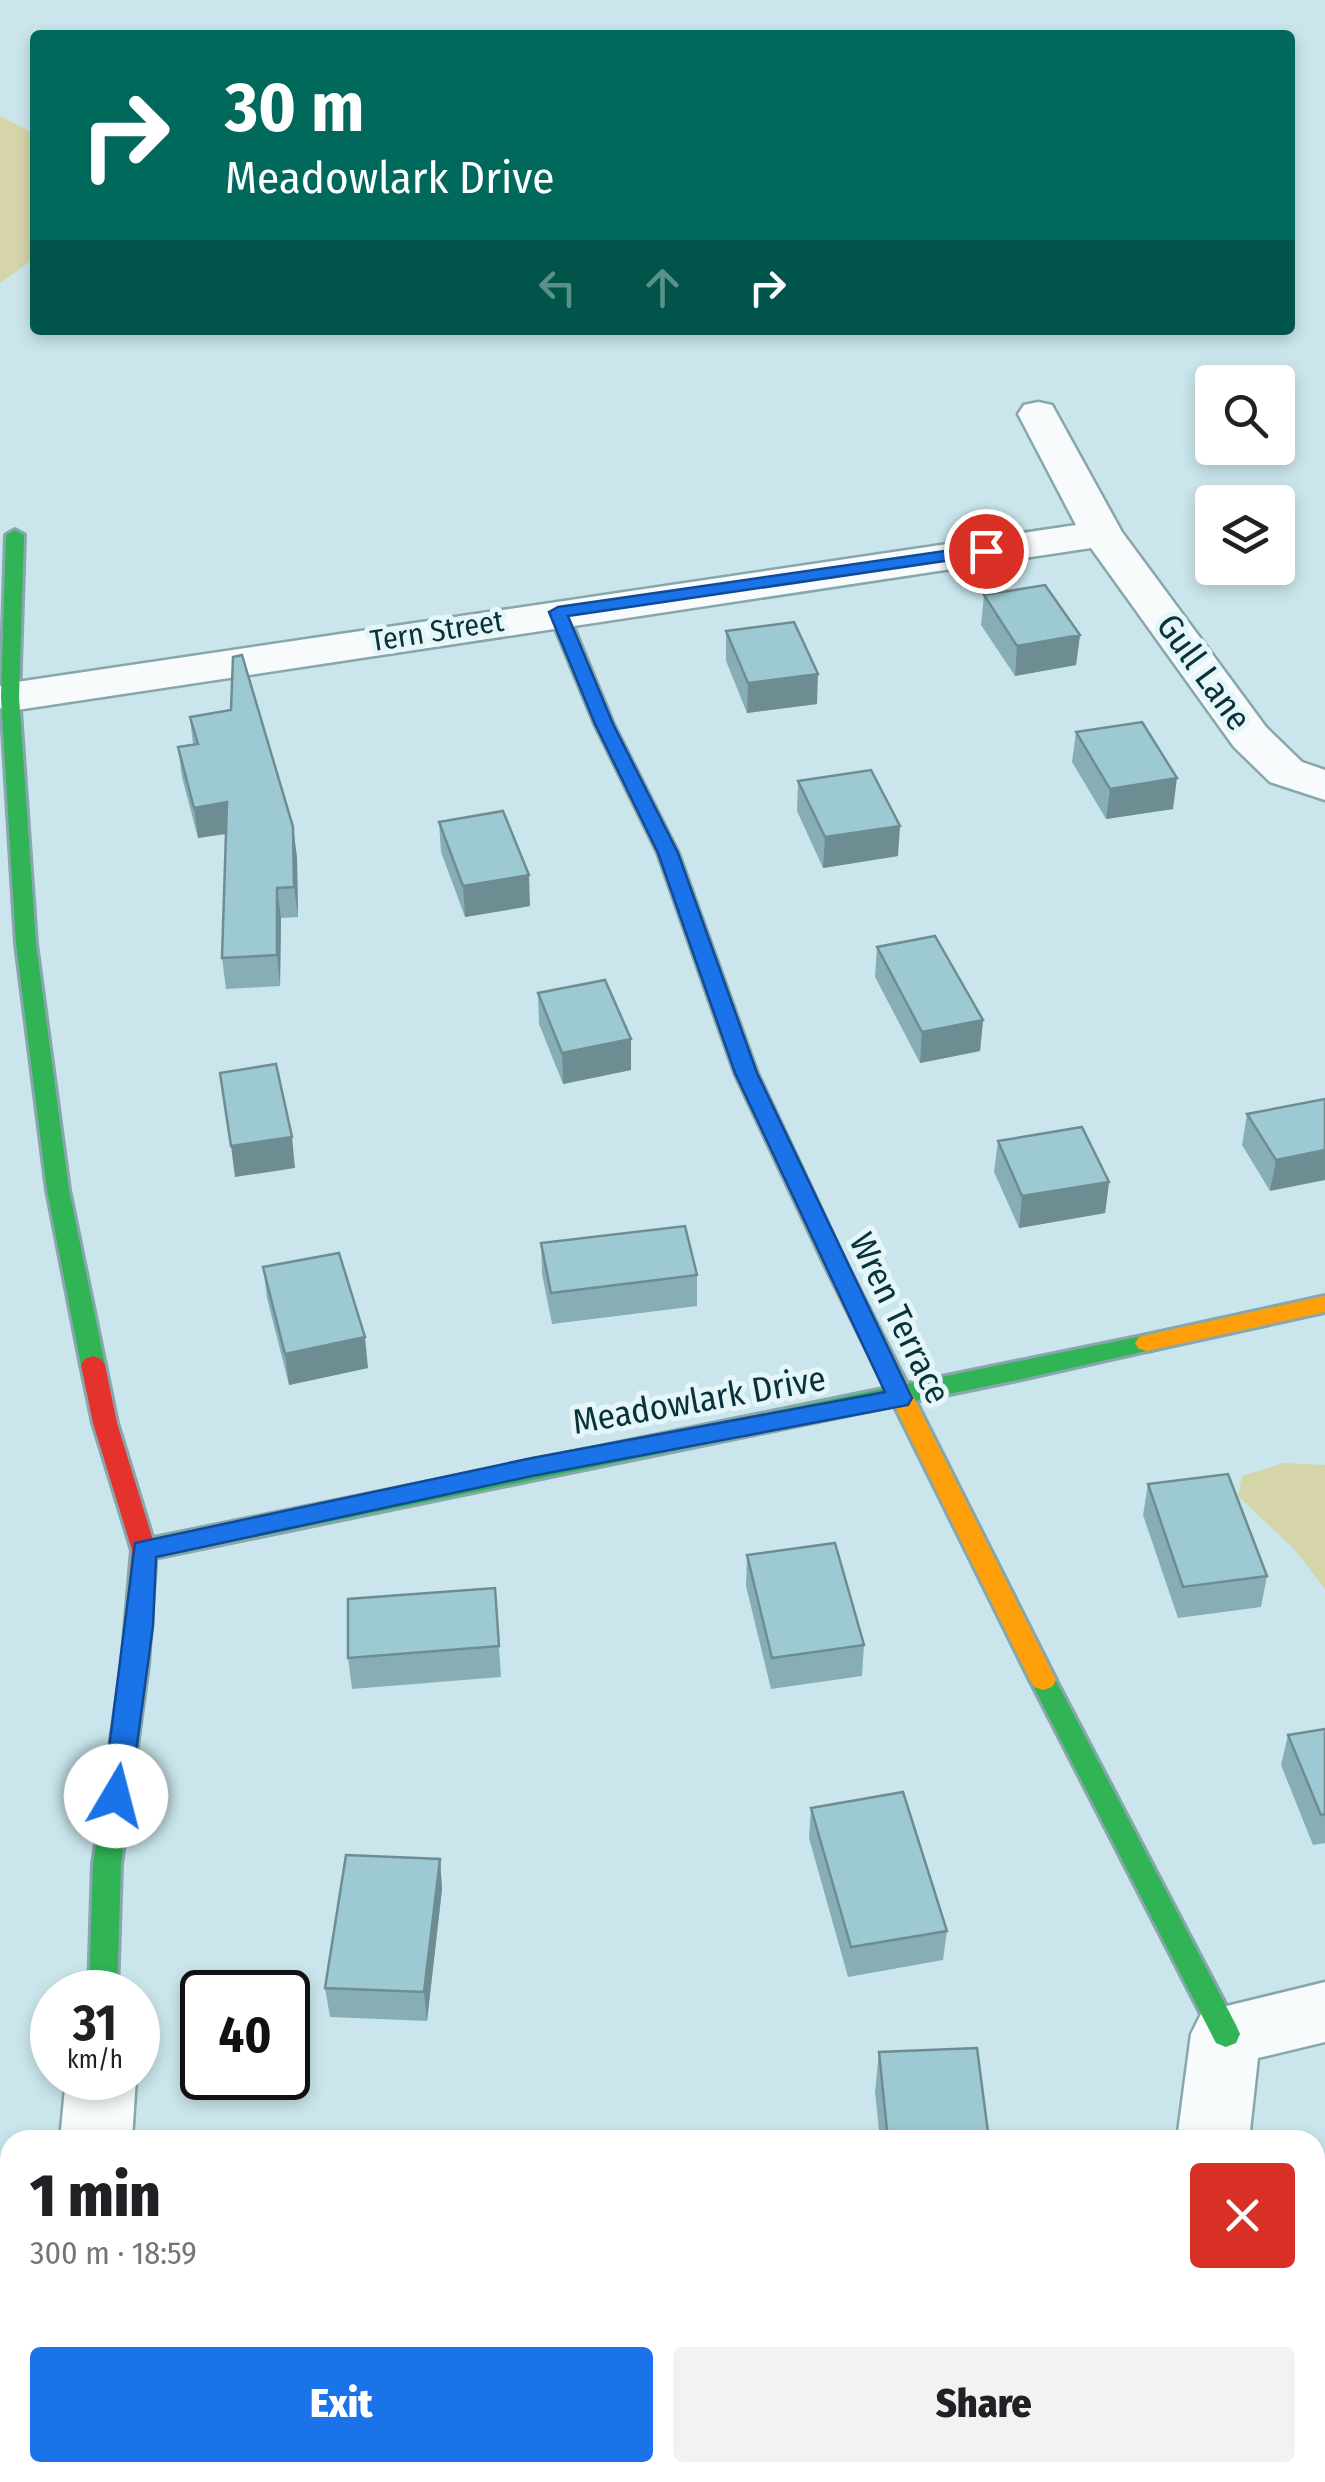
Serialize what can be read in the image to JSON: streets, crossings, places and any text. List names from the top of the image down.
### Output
{
  "streets": {
    "street": [
      "Tern Street",
      "Gull Lane",
      "Wren Terrace",
      "Meadowlark Drive"
    ]
  },
  "crossings": [
    ["Tern Street", "Gull Lane"],
    ["Tern Street", "Wren Terrace"],
    ["Wren Terrace", "Meadowlark Drive"]
  ],
  "page": {
    "turn": ["30 m", "Meadowlark Drive"],
    "speed": "31 km/h",
    "limit": "40",
    "heading": ["1 min", "300 m · 18:59"],
    "buttons": ["Exit", "Share"]
  }
}
